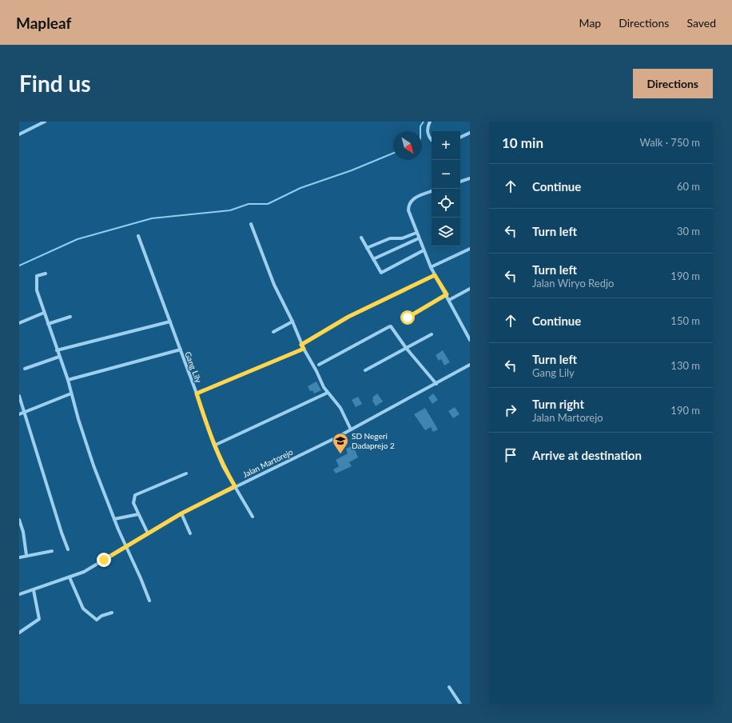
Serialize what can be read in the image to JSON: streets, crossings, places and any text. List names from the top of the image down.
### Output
{
  "streets": {
    "street": ["Gang Lily", "Jalan Martorejo"]
  },
  "crossings": [
    ["Gang Lily", "Jalan Martorejo"]
  ],
  "places": {
    "school or university": ["SD Negeri Dadaprejo 2"]
  },
  "north": "bottom right",
  "page": {
    "header": "Mapleaf",
    "nav": ["Map", "Directions", "Saved"],
    "buttons": "Directions",
    "title": "Find us",
    "heading": ["10 min", "Walk · 750 m"],
    "map_buttons": ["+", "−"],
    "list": [
      ["Continue", "60 m"],
      ["Turn left", "30 m"],
      ["Turn left", "Jalan Wiryo Redjo", "190 m"],
      ["Continue", "150 m"],
      ["Turn left", "Gang Lily", "130 m"],
      ["Turn right", "Jalan Martorejo", "190 m"],
      "Arrive at destination"
    ]
  }
}
